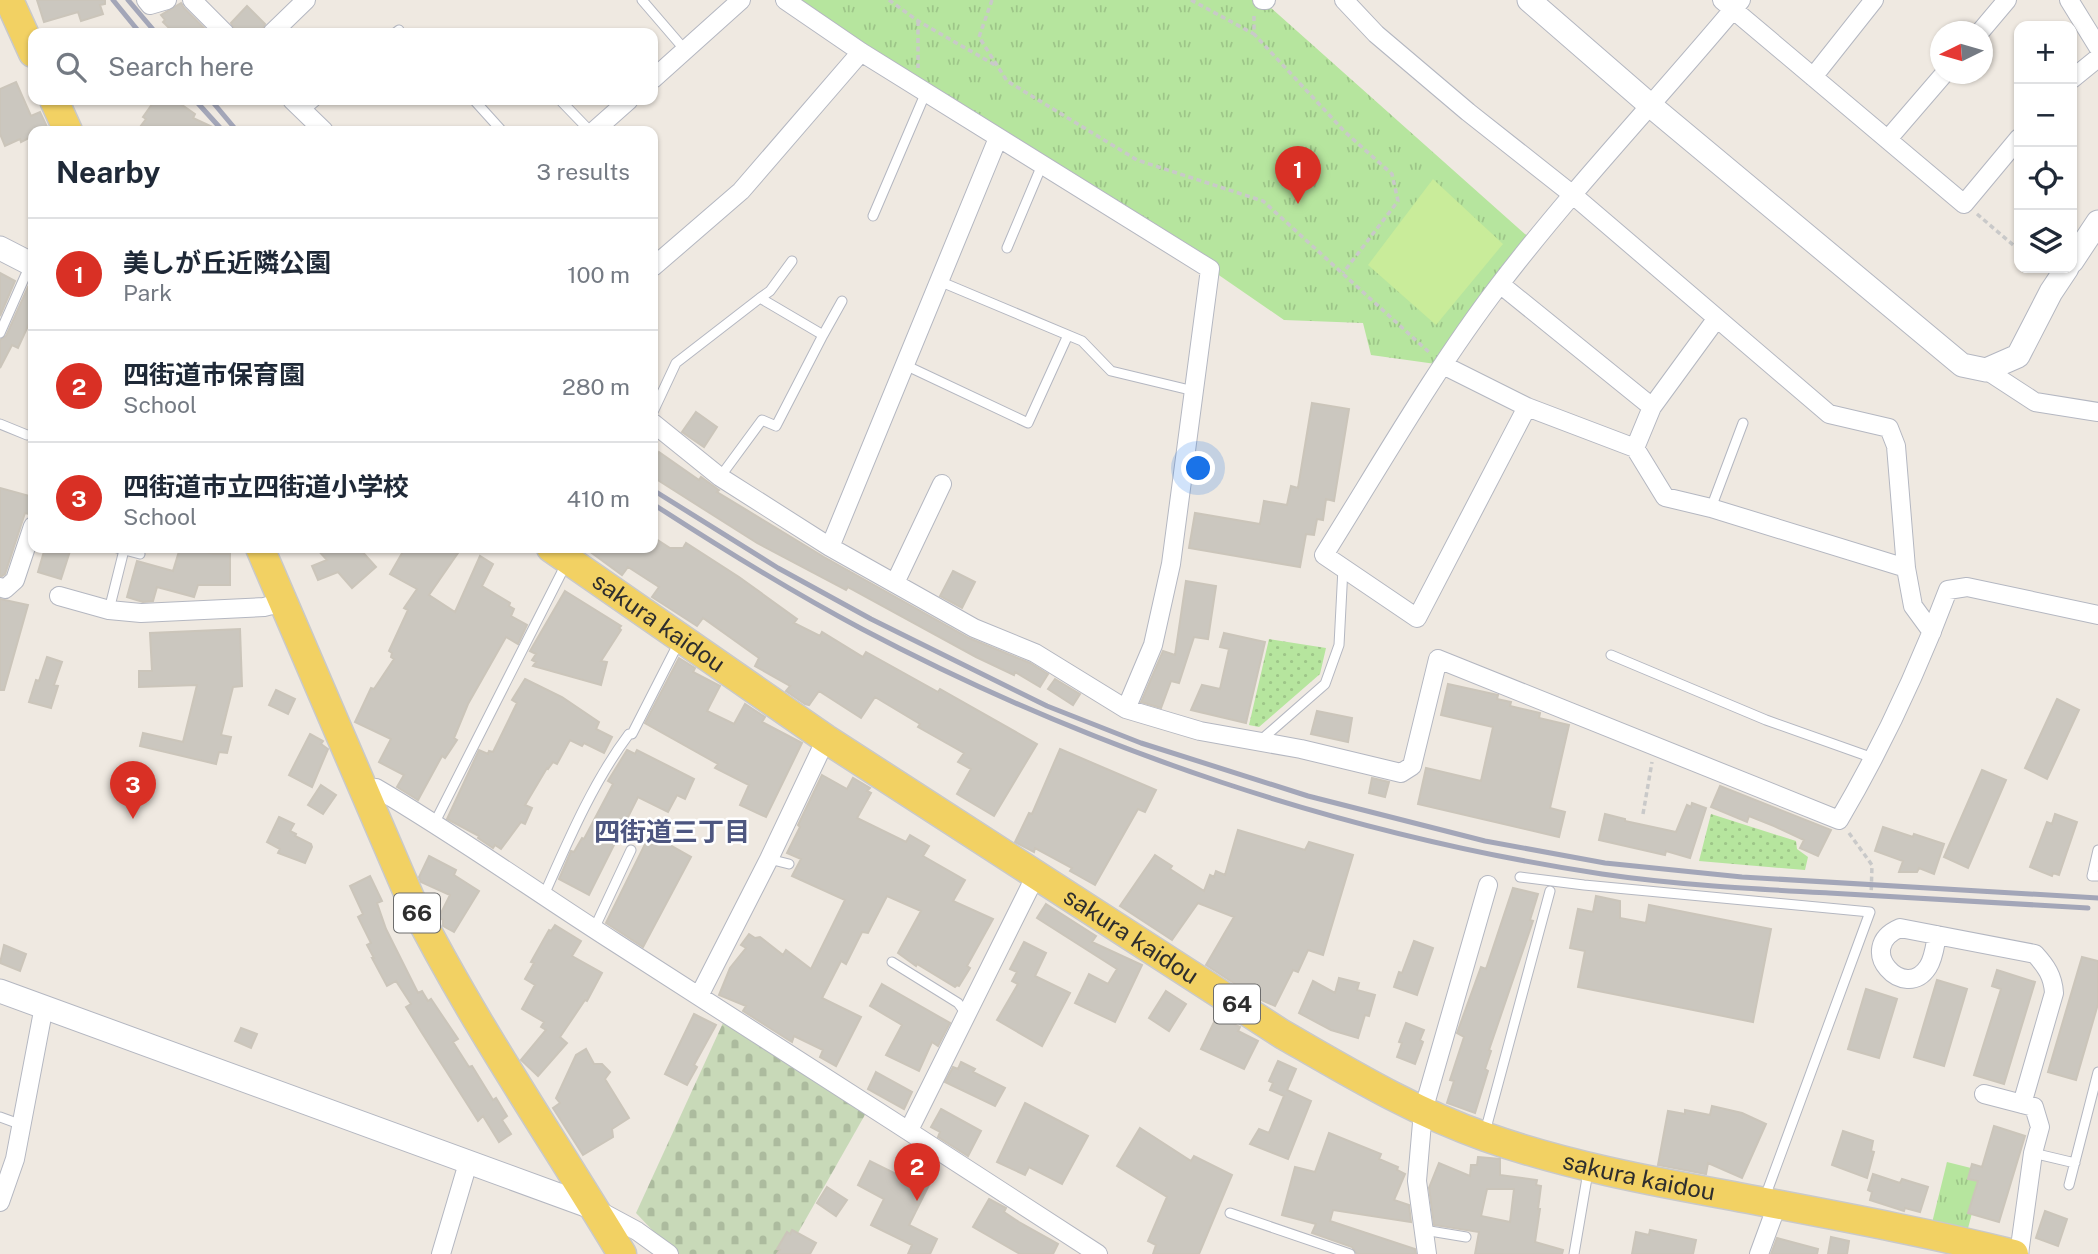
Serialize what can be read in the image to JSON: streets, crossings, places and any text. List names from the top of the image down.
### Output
{
  "streets": {
    "main road": ["sakura kaidou", "66", "64"]
  },
  "districts": ["四街道三丁目"],
  "north": "left",
  "page": {
    "map_buttons": ["+", "−"],
    "search": "Search here",
    "heading": ["Nearby", "3 results"],
    "pins": ["1", "3", "2"],
    "list": [
      {
        "mark": "1",
        "name": "美しが丘近隣公園",
        "note": "Park",
        "value": "100 m"
      },
      {
        "mark": "2",
        "name": "四街道市保育園",
        "note": "School",
        "value": "280 m"
      },
      {
        "mark": "3",
        "name": "四街道市立四街道小学校",
        "note": "School",
        "value": "410 m"
      }
    ]
  }
}
